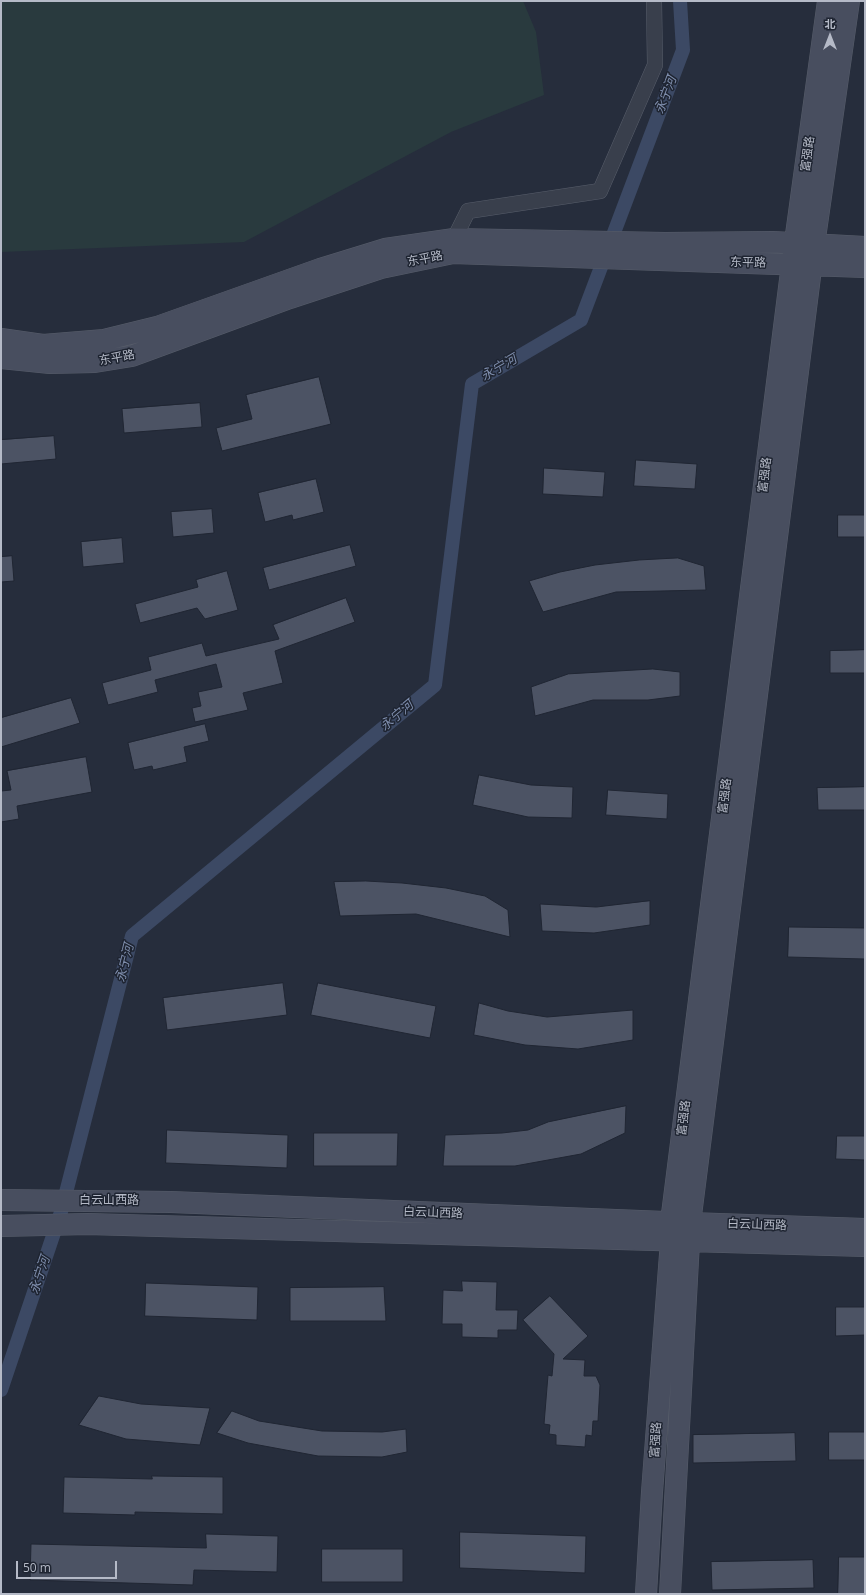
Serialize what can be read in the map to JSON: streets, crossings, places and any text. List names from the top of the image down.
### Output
{
  "streets": {
    "main road": ["富强路", "东平路", "白云山西路"]
  },
  "crossings": [
    ["富强路", "东平路"],
    ["富强路", "白云山西路"]
  ],
  "water": ["永宁河"],
  "scale_bar": "50 m",
  "north": "top"
}
